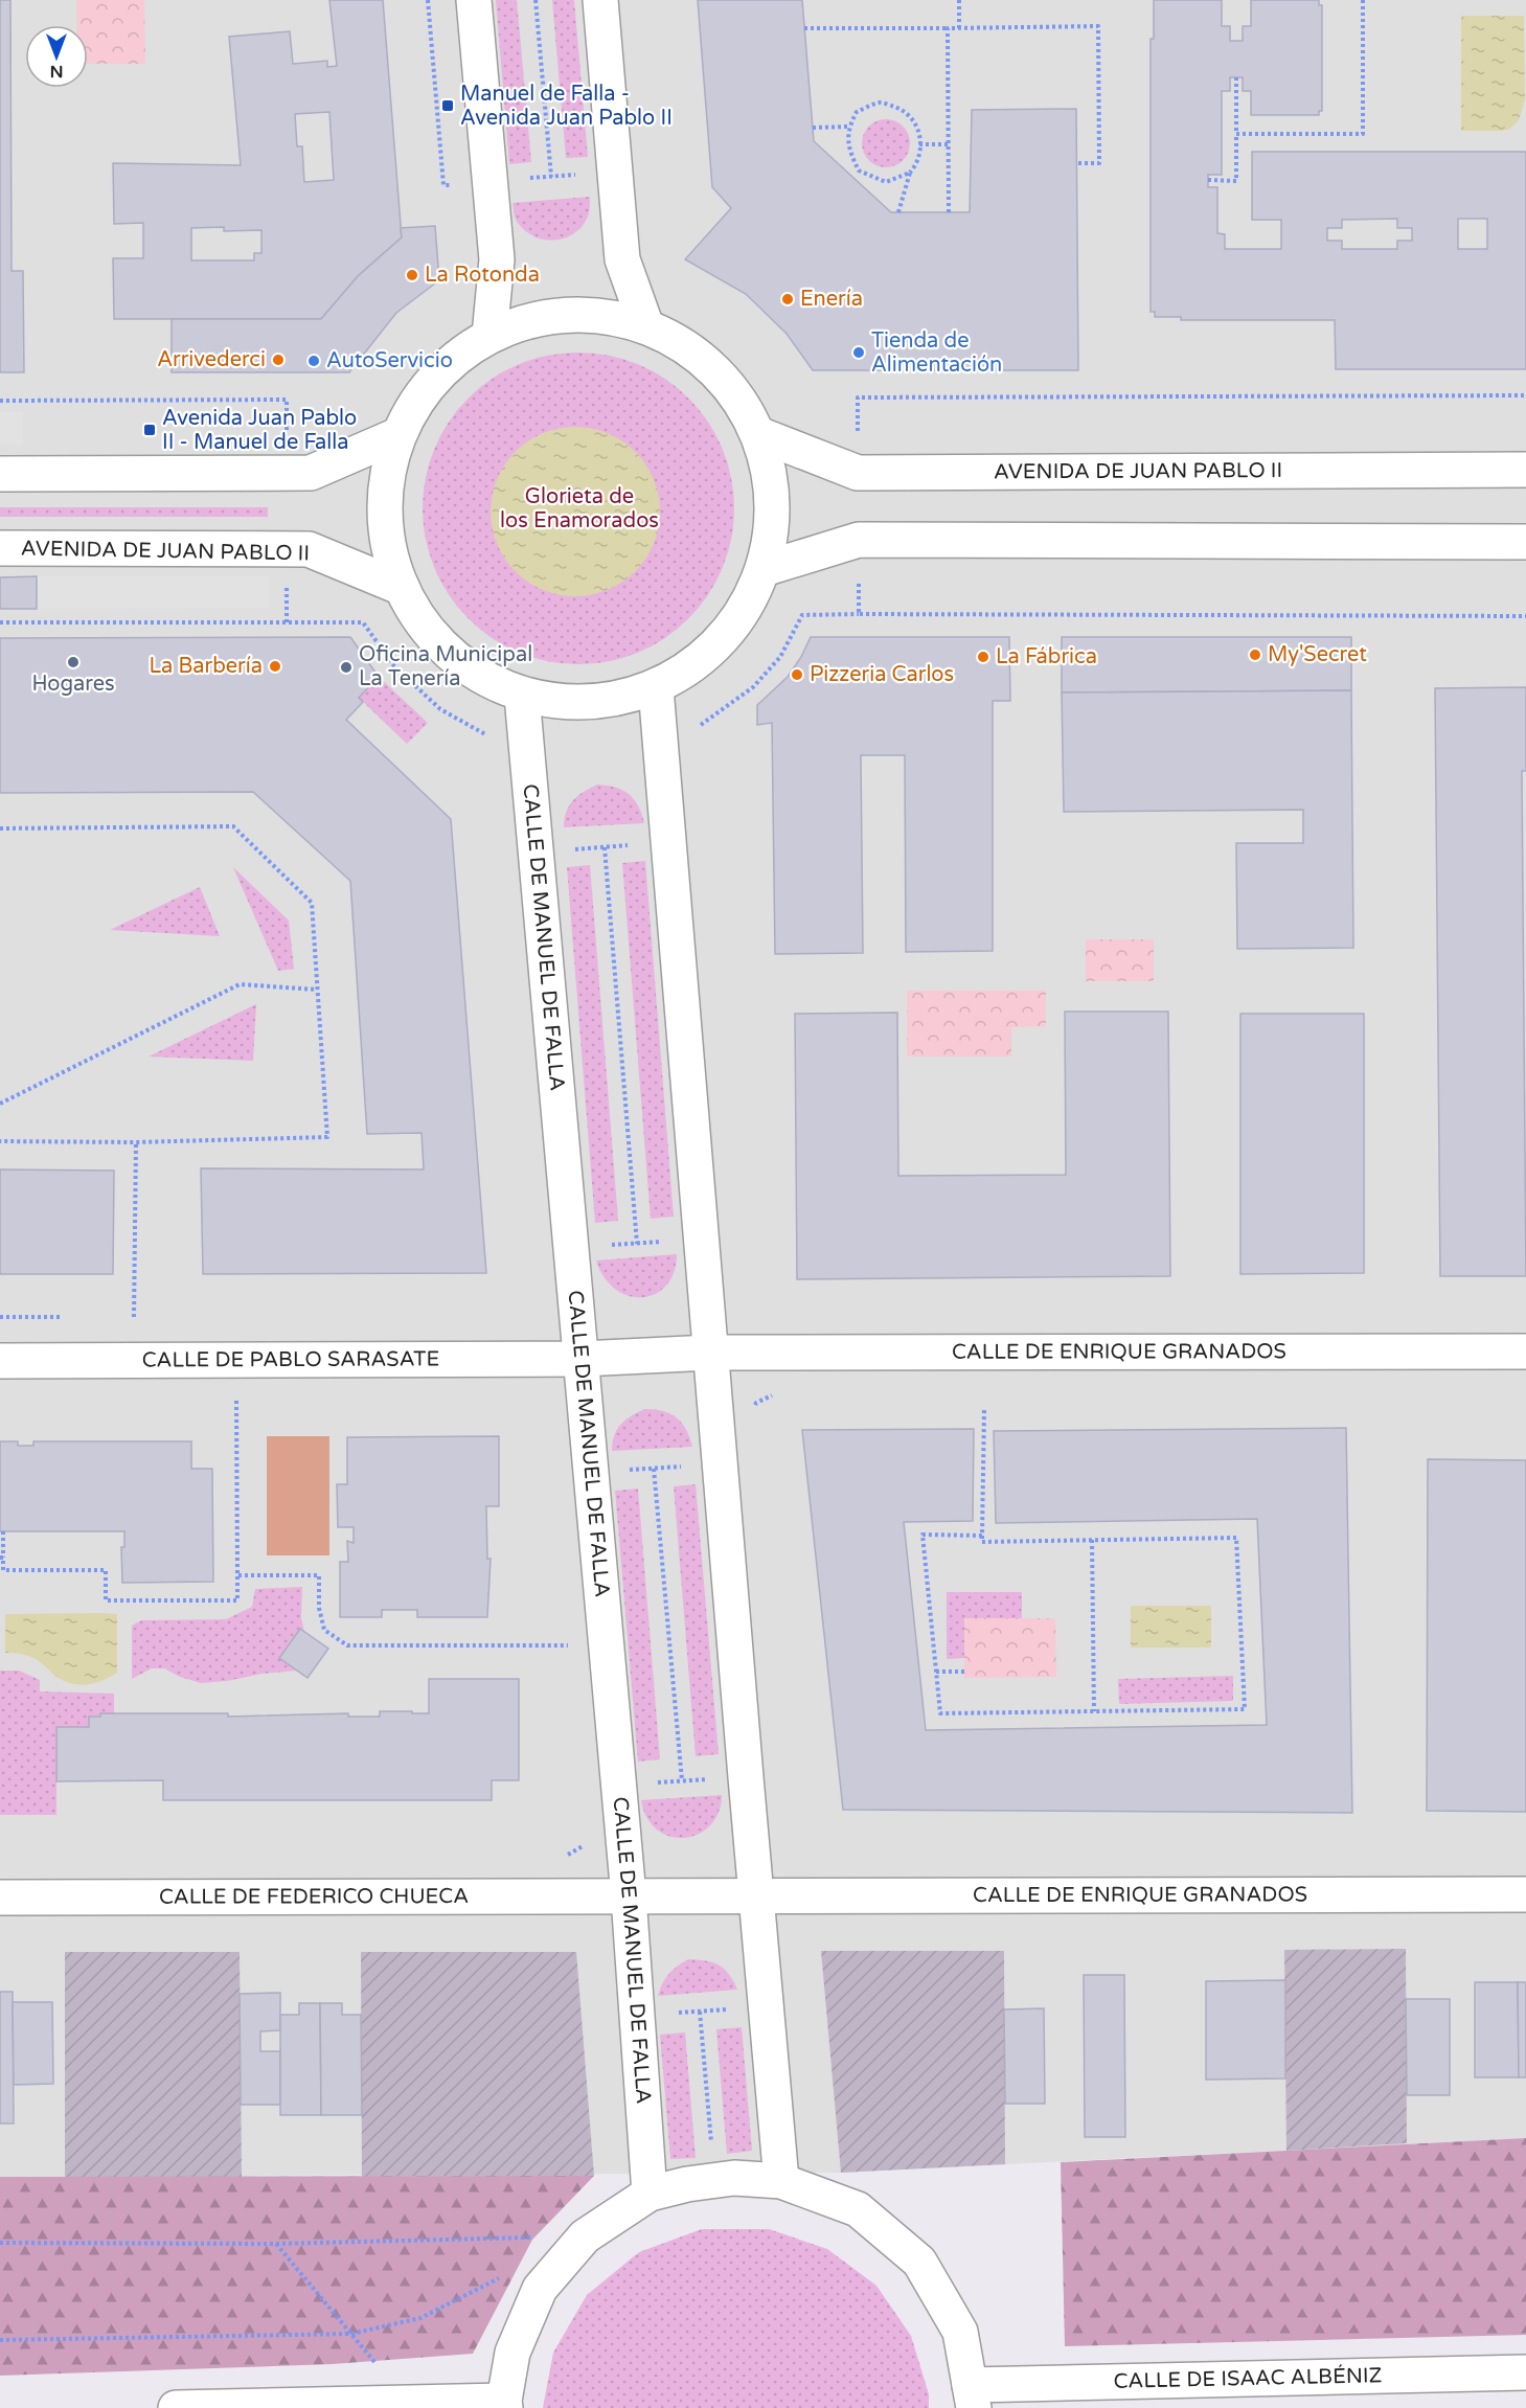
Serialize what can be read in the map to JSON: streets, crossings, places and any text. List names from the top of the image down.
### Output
{
  "streets": {
    "street": [
      "AVENIDA DE JUAN PABLO II",
      "CALLE DE MANUEL DE FALLA",
      "CALLE DE ENRIQUE GRANADOS",
      "CALLE DE PABLO SARASATE",
      "CALLE DE FEDERICO CHUECA",
      "CALLE DE ISAAC ALBÉNIZ"
    ]
  },
  "crossings": [
    ["CALLE DE MANUEL DE FALLA", "CALLE DE ENRIQUE GRANADOS"],
    ["CALLE DE MANUEL DE FALLA", "CALLE DE PABLO SARASATE"],
    ["CALLE DE MANUEL DE FALLA", "CALLE DE FEDERICO CHUECA"],
    ["CALLE DE ENRIQUE GRANADOS", "CALLE DE PABLO SARASATE"],
    ["CALLE DE ENRIQUE GRANADOS", "CALLE DE FEDERICO CHUECA"]
  ],
  "parks": ["Glorieta de los Enamorados"],
  "places": {
    "transit": ["Manuel de Falla - Avenida Juan Pablo II", "Avenida Juan Pablo II - Manuel de Falla"],
    "other": [
      "La Rotonda",
      "Enería",
      "Tienda de Alimentación",
      "Arrivederci",
      "AutoServicio",
      "My'Secret",
      "La Fábrica",
      "Hogares",
      "La Barbería",
      "Oficina Municipal La Tenería",
      "Pizzeria Carlos"
    ]
  },
  "north": "bottom"
}
